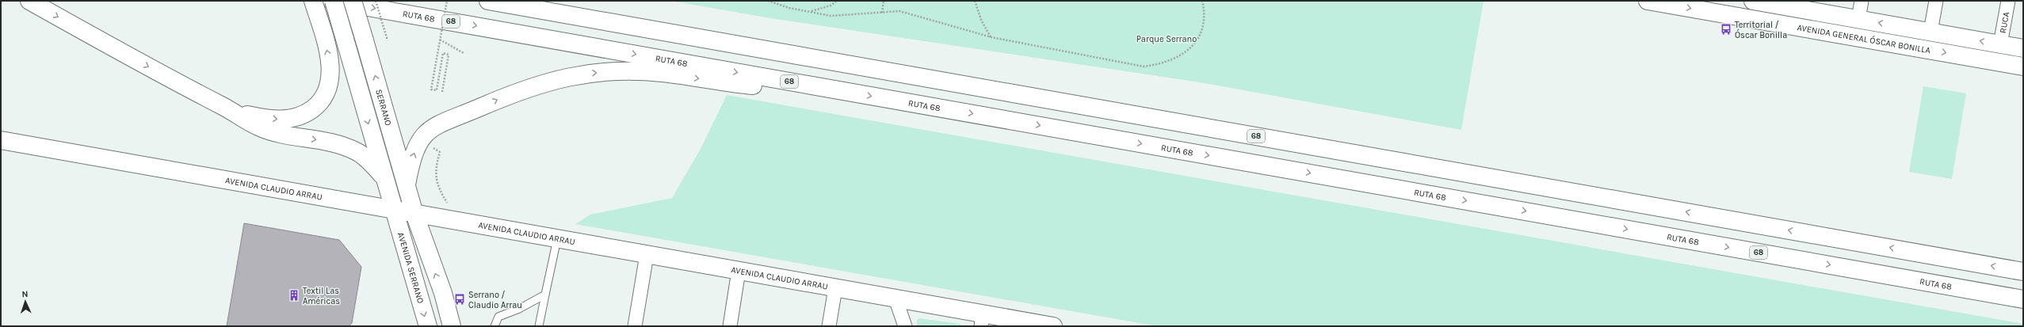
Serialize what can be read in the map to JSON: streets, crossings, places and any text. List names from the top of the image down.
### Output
{
  "streets": {
    "main road": [
      "RUTA 68",
      "68",
      "AVENIDA GENERAL ÓSCAR BONILLA",
      "SERRANO",
      "AVENIDA CLAUDIO ARRAU",
      "AVENIDA SERRANO"
    ],
    "street": ["RUCA"]
  },
  "crossings": [
    ["RUCA", "AVENIDA GENERAL ÓSCAR BONILLA"],
    ["SERRANO", "AVENIDA CLAUDIO ARRAU"],
    ["AVENIDA CLAUDIO ARRAU", "AVENIDA SERRANO"]
  ],
  "parks": ["Parque Serrano"],
  "places": {
    "bus stop": ["Territorial / Óscar Bonilla", "Serrano / Claudio Arrau"],
    "building": ["Textil Las Américas"]
  },
  "north": "top"
}
